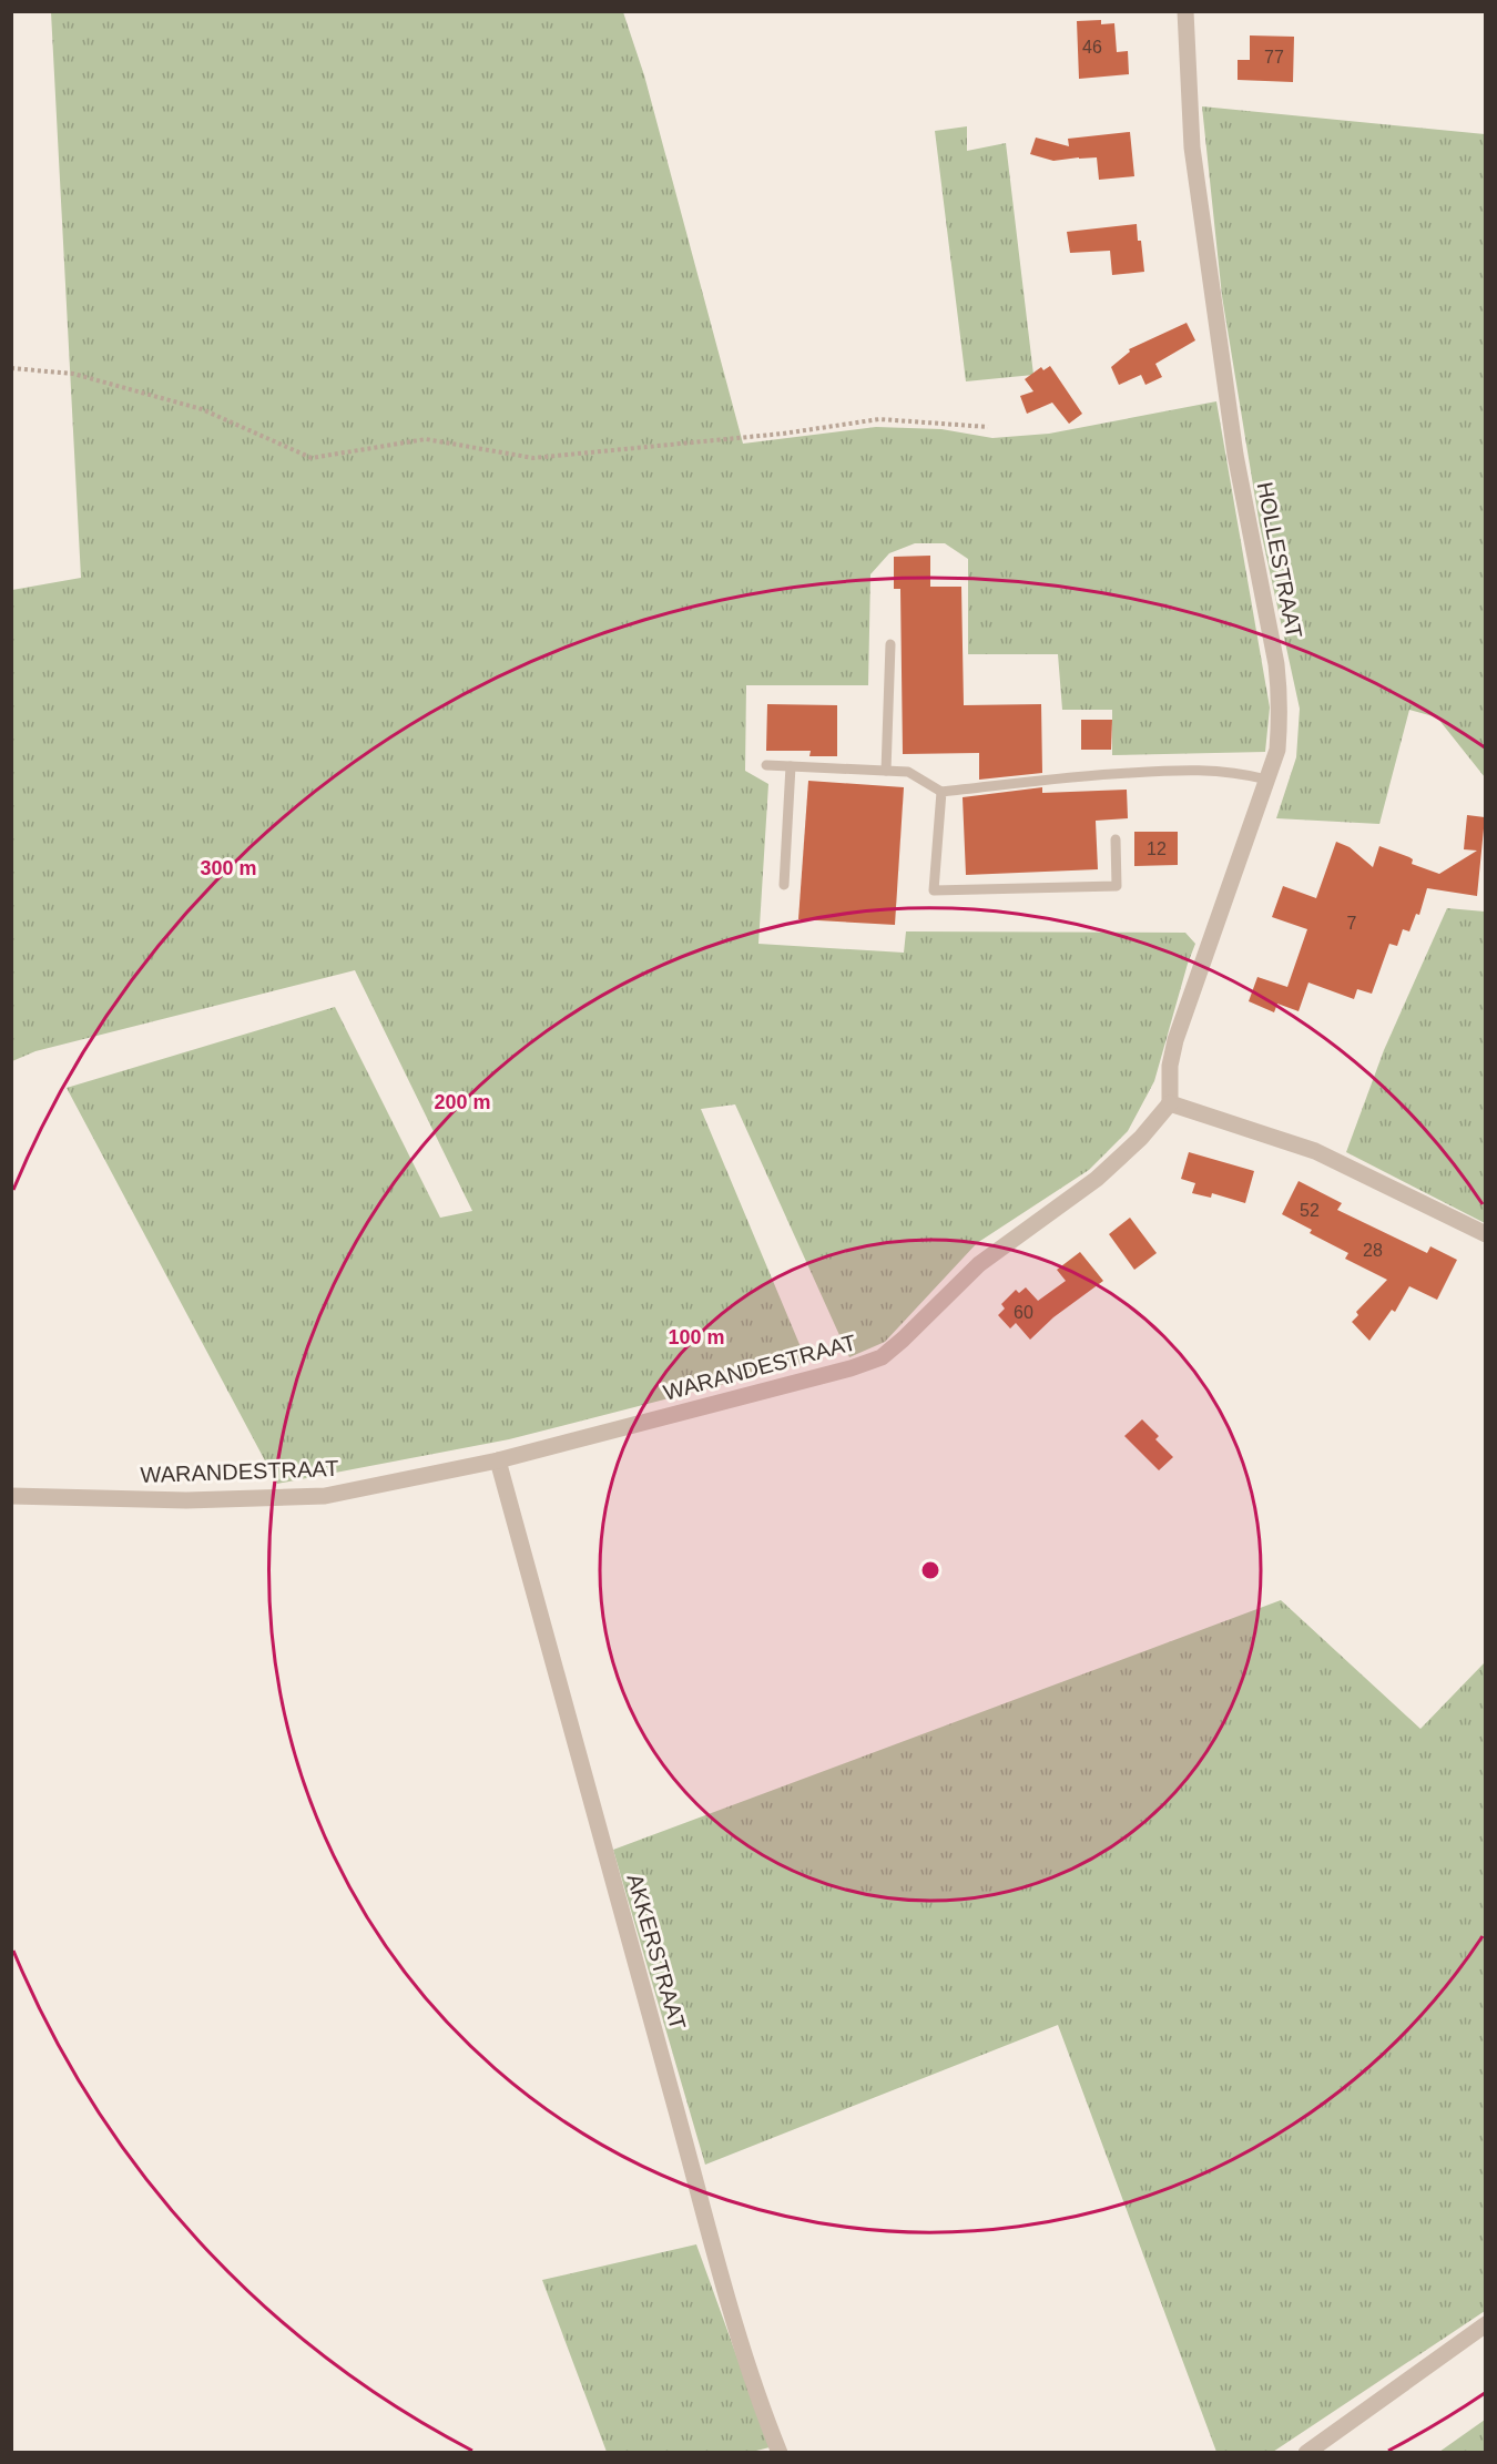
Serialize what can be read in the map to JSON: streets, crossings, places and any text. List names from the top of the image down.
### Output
{
  "streets": {
    "street": ["HOLLESTRAAT", "WARANDESTRAAT", "AKKERSTRAAT"]
  },
  "crossings": [
    ["HOLLESTRAAT", "WARANDESTRAAT"],
    ["WARANDESTRAAT", "AKKERSTRAAT"]
  ],
  "house_numbers": [
    "46",
    "77",
    "12",
    "7",
    "52",
    "28",
    "60"
  ],
  "rings": ["300 m", "200 m", "100 m"]
}
